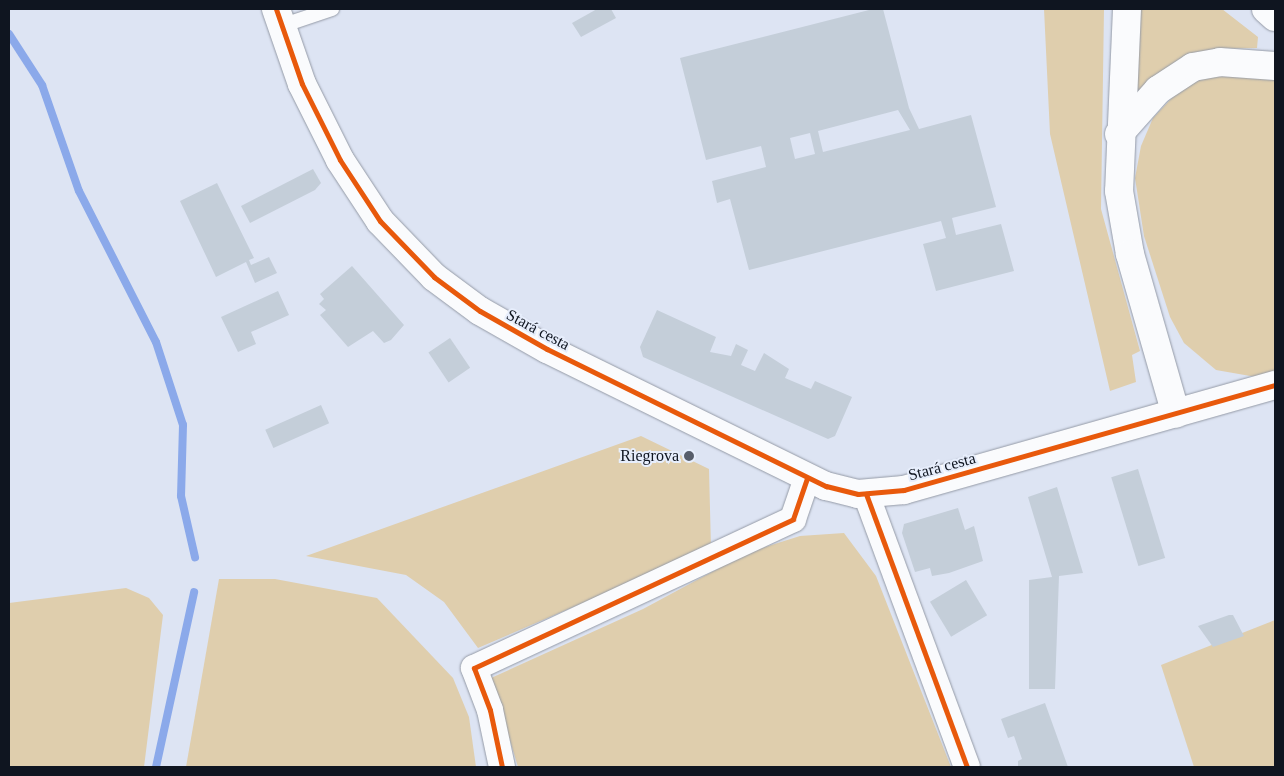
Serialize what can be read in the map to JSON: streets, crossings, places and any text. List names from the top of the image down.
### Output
{
  "streets": {
    "street": ["Stará cesta"]
  },
  "places": ["Riegrova"]
}
